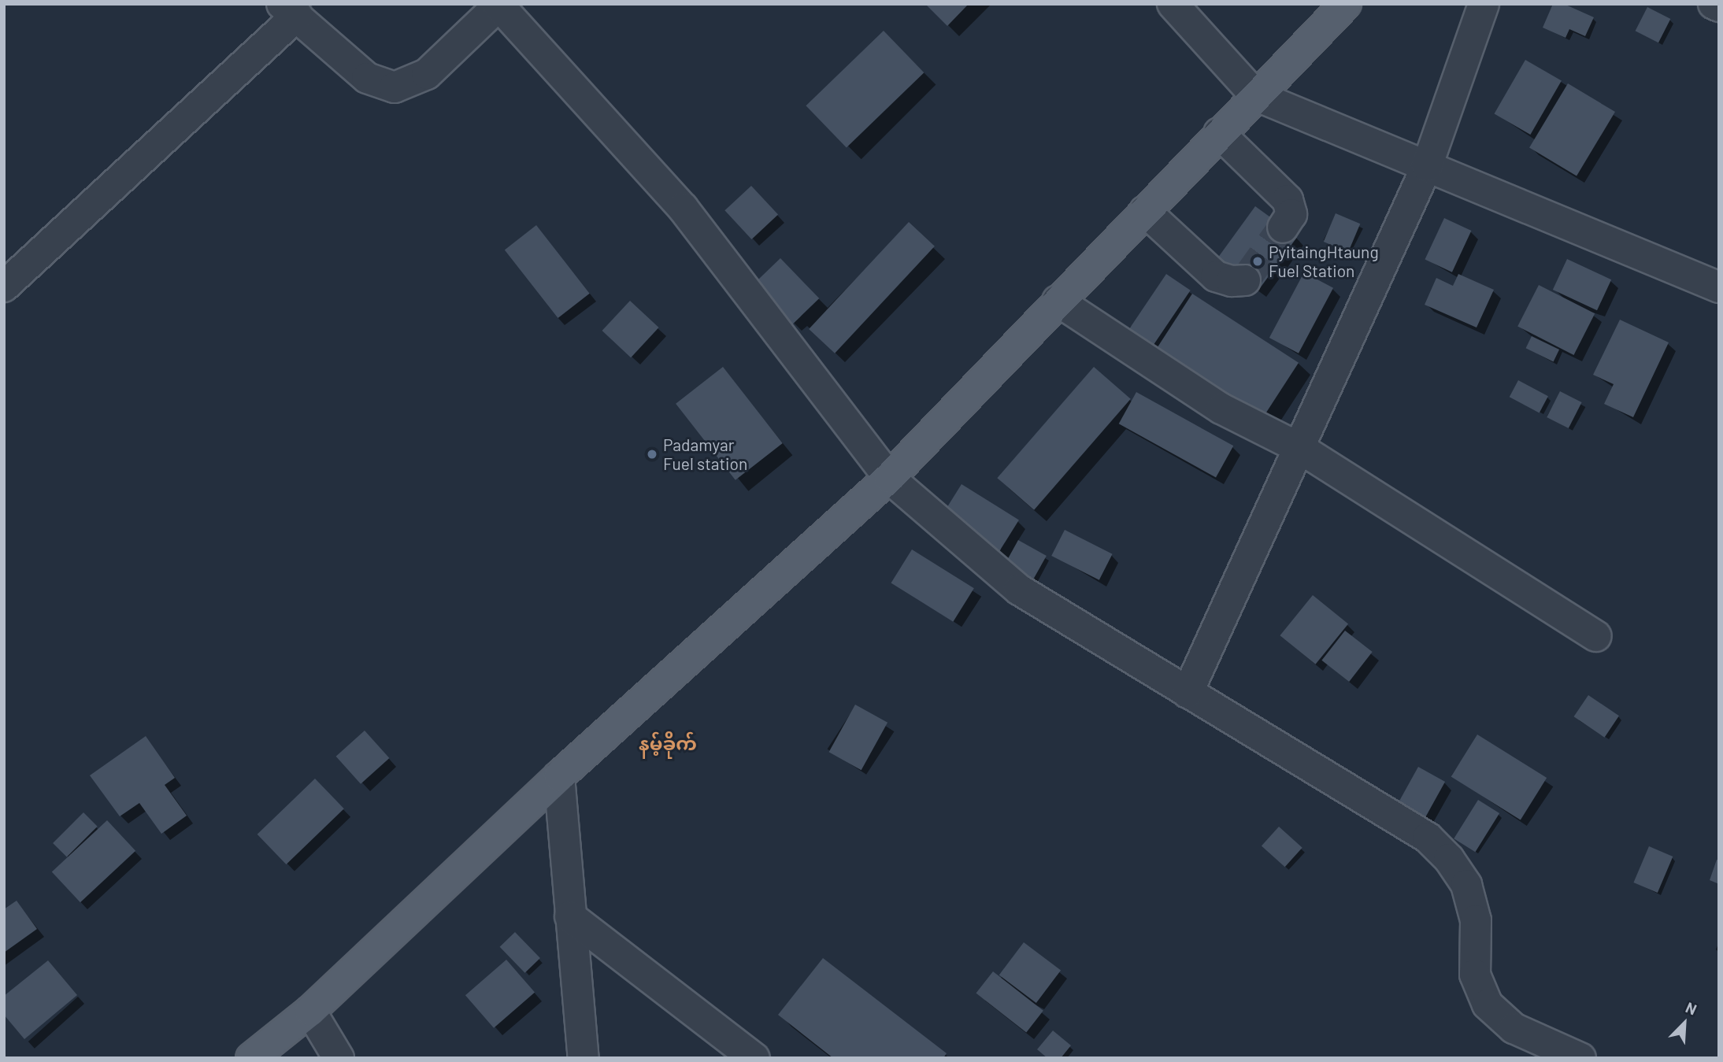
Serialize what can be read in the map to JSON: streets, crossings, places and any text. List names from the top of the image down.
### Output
{
  "districts": ["နမ့်ခိုက်"],
  "places": ["PyitaingHtaung Fuel Station", "Padamyar Fuel station"],
  "north": "top right"
}
